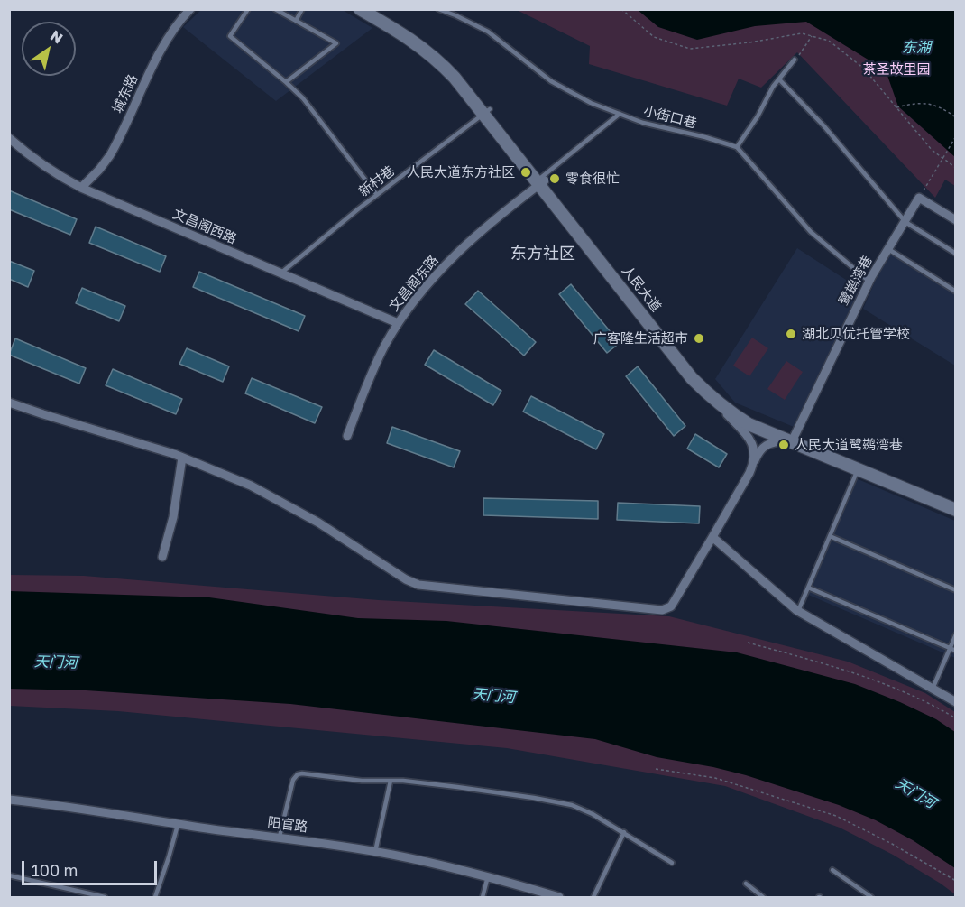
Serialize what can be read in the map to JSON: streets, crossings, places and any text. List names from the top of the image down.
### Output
{
  "streets": {
    "main road": ["人民大道"],
    "street": [
      "城东路",
      "文昌阁西路",
      "鹭鹚湾巷",
      "文昌阁东路",
      "阳官路"
    ],
    "lane": ["小街口巷", "新村巷"]
  },
  "crossings": [
    ["城东路", "文昌阁西路"],
    ["新村巷", "文昌阁西路"],
    ["新村巷", "人民大道"],
    ["文昌阁西路", "文昌阁东路"],
    ["鹭鹚湾巷", "人民大道"],
    ["文昌阁东路", "人民大道"]
  ],
  "districts": ["东方社区"],
  "water": ["东湖", "天门河"],
  "parks": ["茶圣故里园"],
  "places": [
    "人民大道东方社区",
    "零食很忙",
    "湖北贝优托管学校",
    "广客隆生活超市",
    "人民大道鹭鹚湾巷"
  ],
  "scale_bar": "100 m",
  "north": "top right"
}
